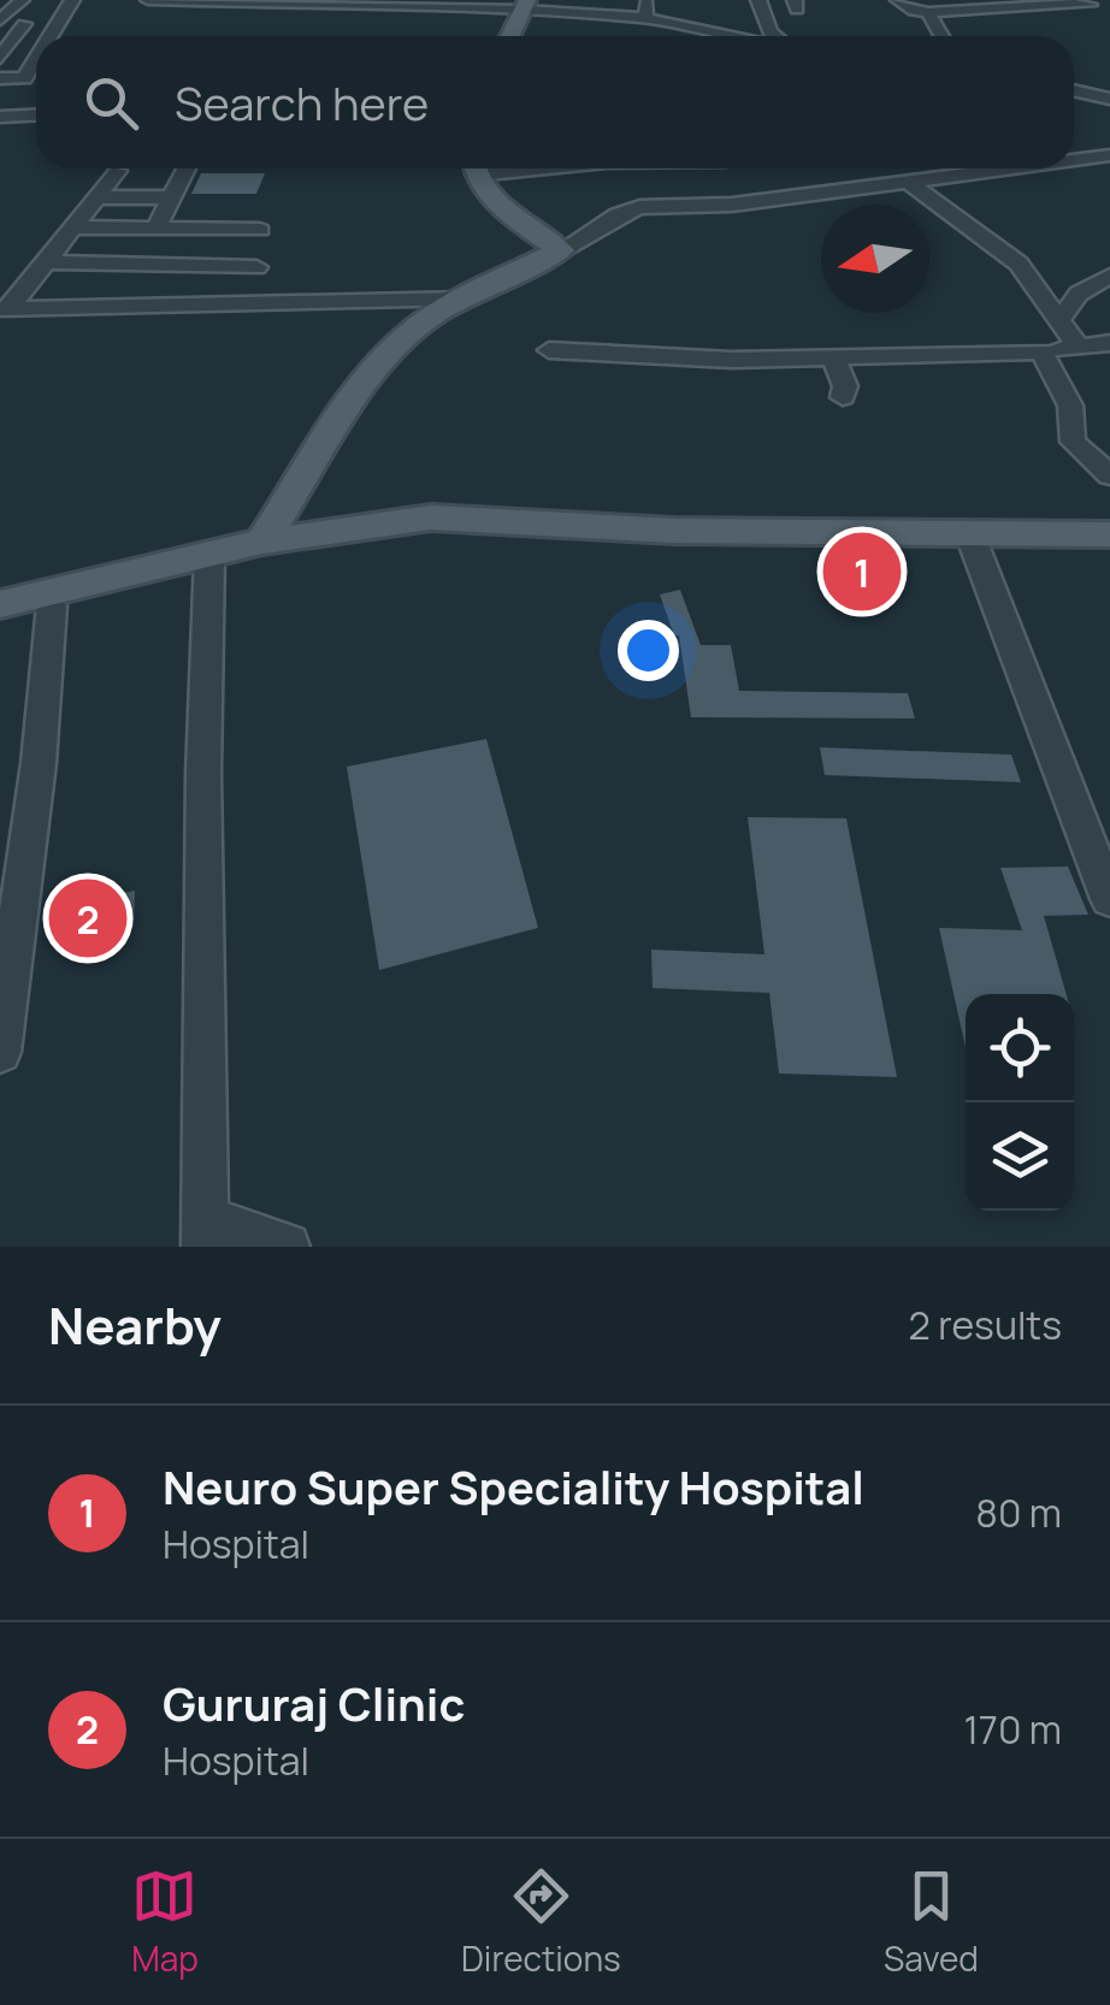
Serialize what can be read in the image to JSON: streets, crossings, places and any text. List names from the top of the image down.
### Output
{
  "north": "left",
  "page": {
    "search": "Search here",
    "pins": ["1", "2"],
    "heading": ["Nearby", "2 results"],
    "list": [
      {
        "mark": "1",
        "name": "Neuro Super Speciality Hospital",
        "note": "Hospital",
        "value": "80 m"
      },
      {
        "mark": "2",
        "name": "Gururaj Clinic",
        "note": "Hospital",
        "value": "170 m"
      }
    ],
    "nav": ["Map", "Directions", "Saved"]
  }
}
